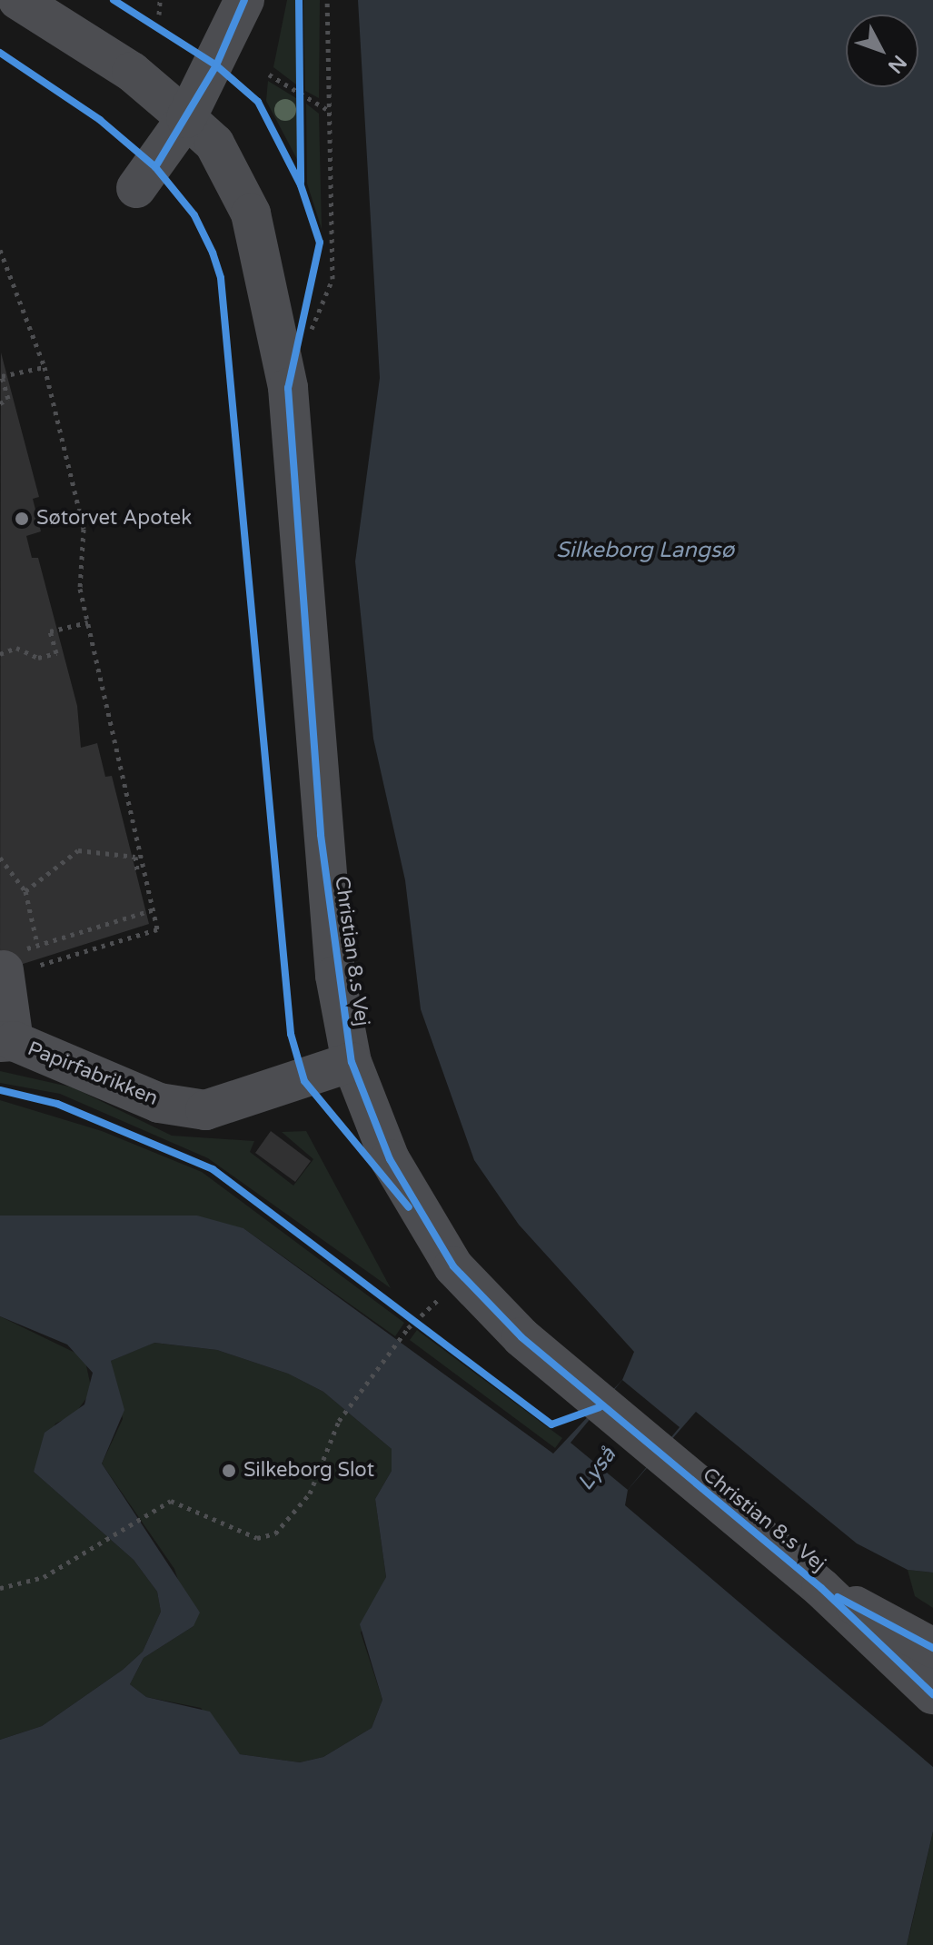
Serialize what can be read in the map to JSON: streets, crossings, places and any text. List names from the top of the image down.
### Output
{
  "streets": {
    "street": ["Christian 8.s Vej", "Papirfabrikken"]
  },
  "crossings": [
    ["Christian 8.s Vej", "Papirfabrikken"]
  ],
  "water": ["Silkeborg Langsø", "Lyså"],
  "places": ["Søtorvet Apotek", "Silkeborg Slot"],
  "north": "bottom right"
}
